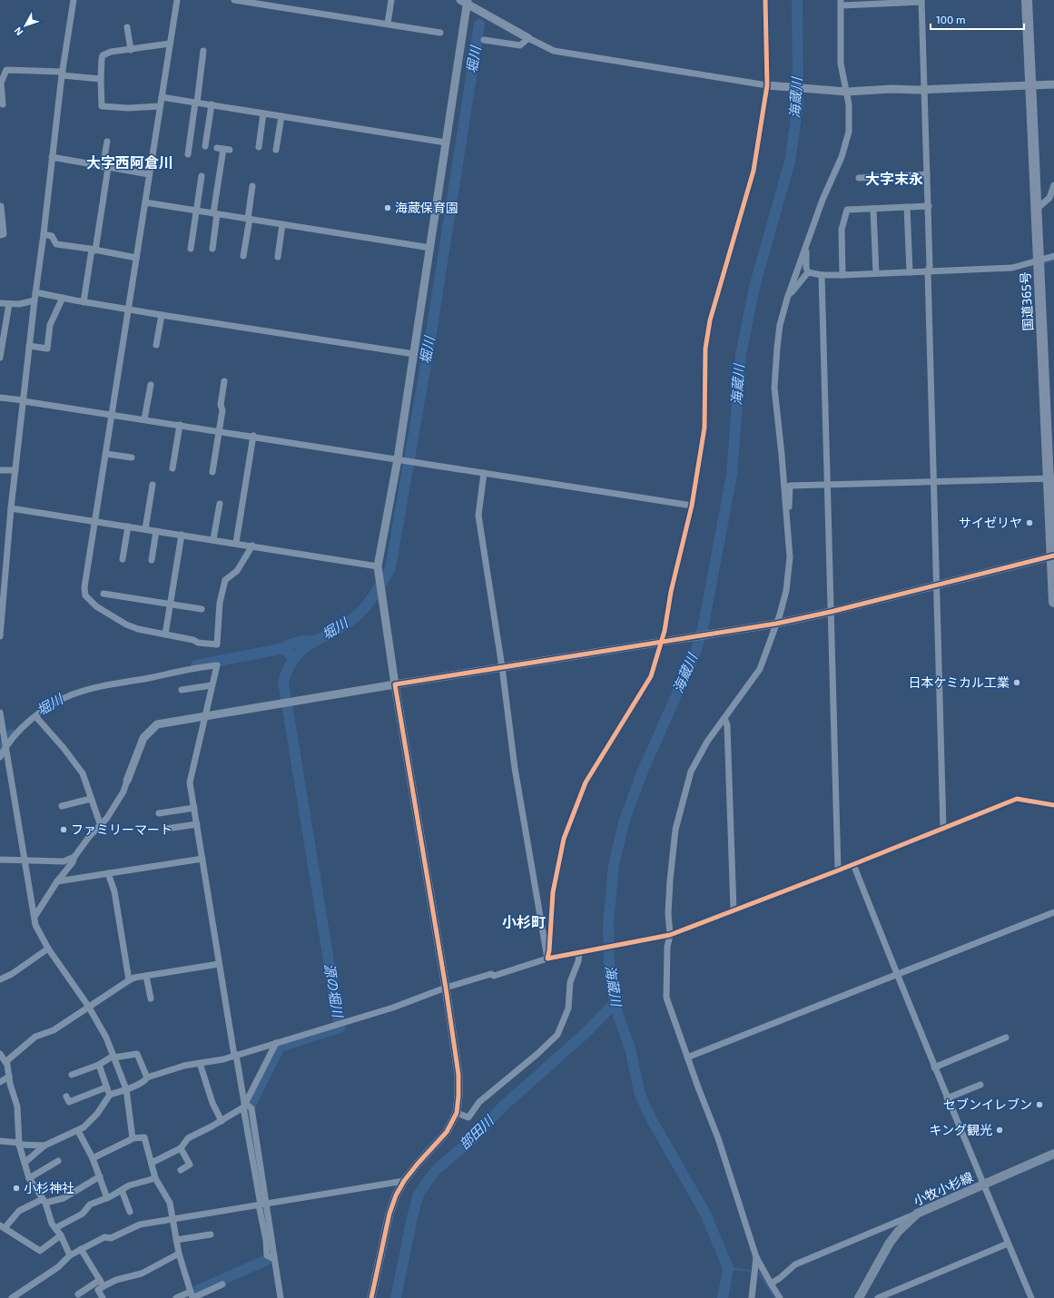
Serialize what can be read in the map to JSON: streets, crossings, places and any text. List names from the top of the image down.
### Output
{
  "streets": {
    "highway": ["国道365号"],
    "main road": ["小牧小杉線"]
  },
  "districts": ["大字西阿倉川", "大字末永", "小杉町"],
  "water": [
    "堀川",
    "海蔵川",
    "源の堀川",
    "部田川"
  ],
  "places": [
    "海蔵保育園",
    "サイゼリヤ",
    "日本ケミカル工業",
    "ファミリーマート",
    "セブンイレブン",
    "キング観光",
    "小杉神社"
  ],
  "scale_bar": "100 m",
  "north": "bottom left"
}
